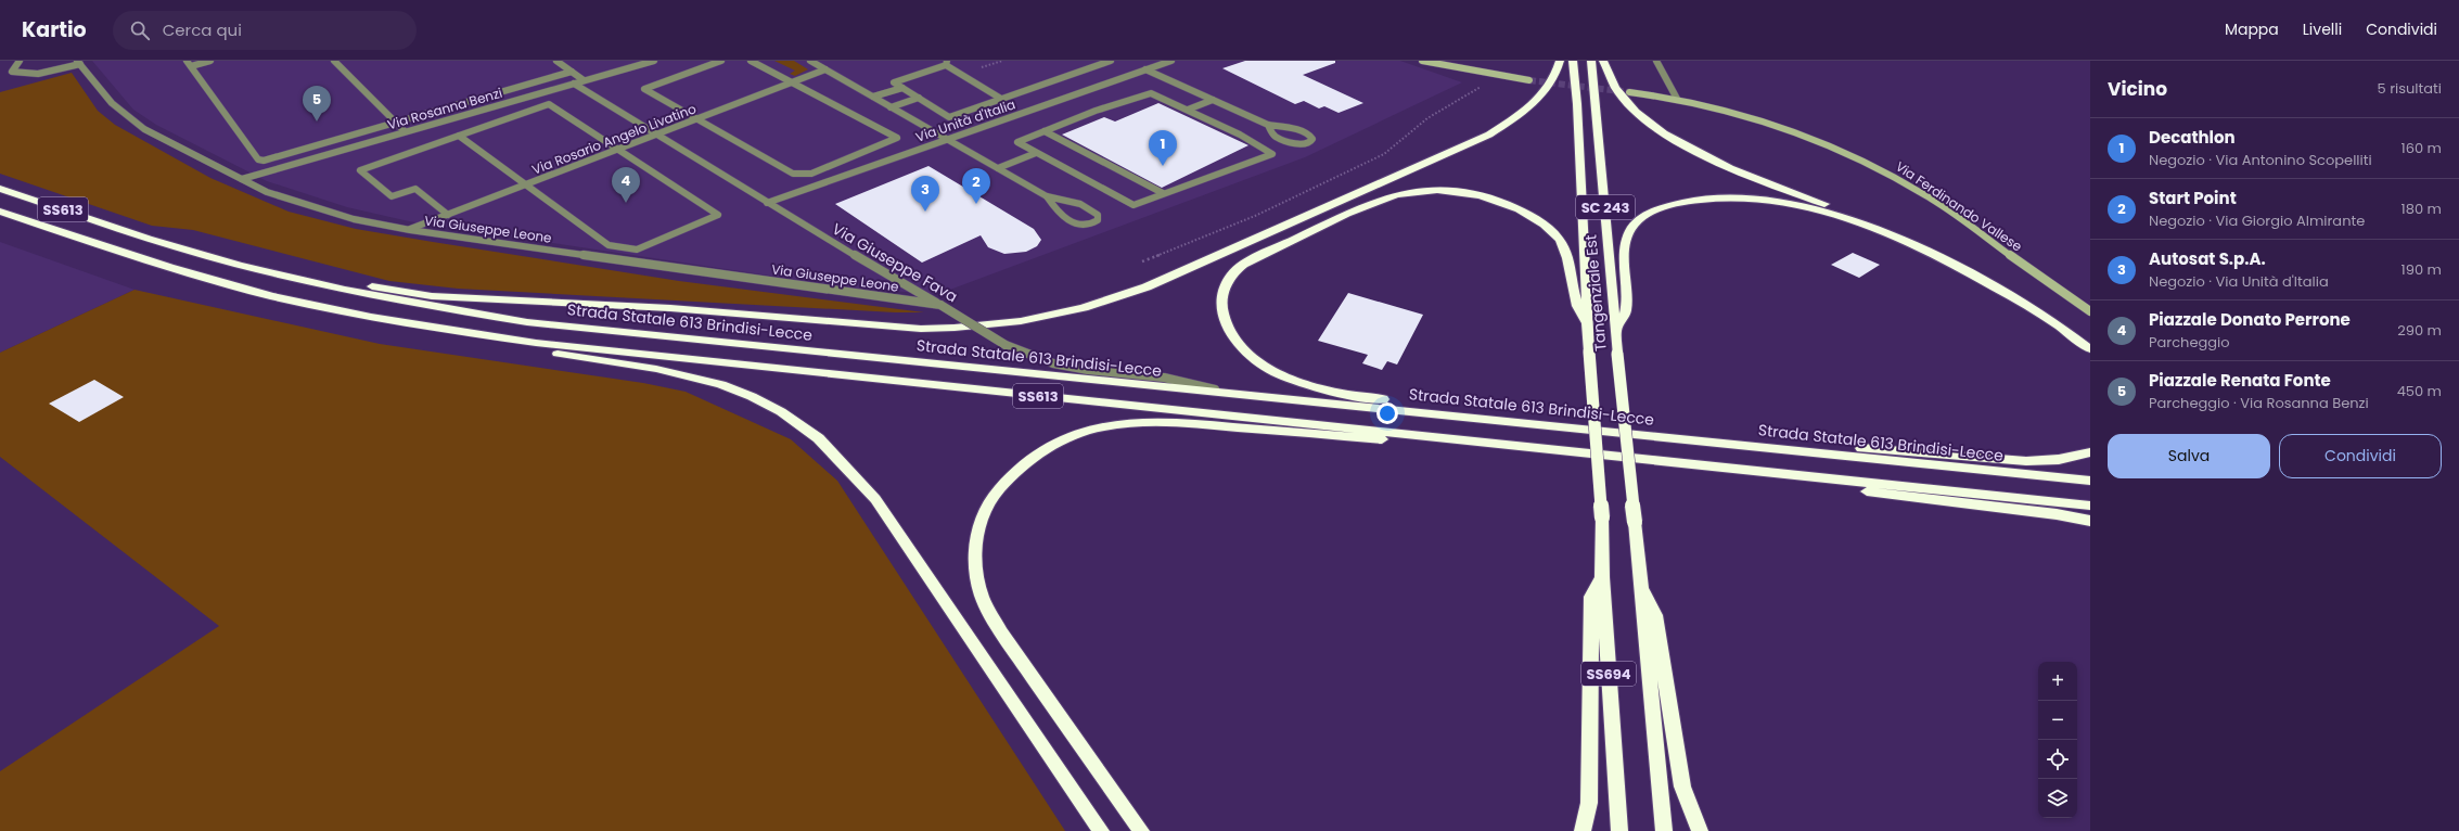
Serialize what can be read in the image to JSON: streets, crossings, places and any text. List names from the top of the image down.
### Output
{
  "streets": {
    "highway": [
      "SC 243",
      "SS613",
      "Tangenziale Est",
      "Strada Statale 613 Brindisi-Lecce",
      "SS694"
    ],
    "street": [
      "Via Rosanna Benzi",
      "Via Unità d'Italia",
      "Via Rosario Angelo Livatino",
      "Via Ferdinando Vallese",
      "Via Giuseppe Leone",
      "Via Giuseppe Fava"
    ]
  },
  "crossings": [
    ["Via Rosanna Benzi", "Via Giuseppe Leone"],
    ["Via Rosanna Benzi", "Via Giuseppe Fava"],
    ["Via Unità d'Italia", "Via Giuseppe Fava"],
    ["Via Rosario Angelo Livatino", "Via Giuseppe Leone"],
    ["Via Rosario Angelo Livatino", "Via Giuseppe Fava"],
    ["Via Giuseppe Leone", "Via Giuseppe Fava"],
    ["Via Giuseppe Fava", "Strada Statale 613 Brindisi-Lecce"],
    ["Tangenziale Est", "SS694"]
  ],
  "page": {
    "header": "Kartio",
    "search": "Cerca qui",
    "nav": ["Mappa", "Livelli", "Condividi"],
    "heading": ["Vicino", "5 risultati"],
    "pins": [
      "5",
      "1",
      "4",
      "2",
      "3"
    ],
    "list": [
      {
        "mark": "1",
        "name": "Decathlon",
        "note": "Negozio · Via Antonino Scopelliti",
        "value": "160 m"
      },
      {
        "mark": "2",
        "name": "Start Point",
        "note": "Negozio · Via Giorgio Almirante",
        "value": "180 m"
      },
      {
        "mark": "3",
        "name": "Autosat S.p.A.",
        "note": "Negozio · Via Unità d'Italia",
        "value": "190 m"
      },
      {
        "mark": "4",
        "name": "Piazzale Donato Perrone",
        "note": "Parcheggio",
        "value": "290 m"
      },
      {
        "mark": "5",
        "name": "Piazzale Renata Fonte",
        "note": "Parcheggio · Via Rosanna Benzi",
        "value": "450 m"
      }
    ],
    "buttons": ["Salva", "Condividi"],
    "map_buttons": ["+", "−"]
  }
}
